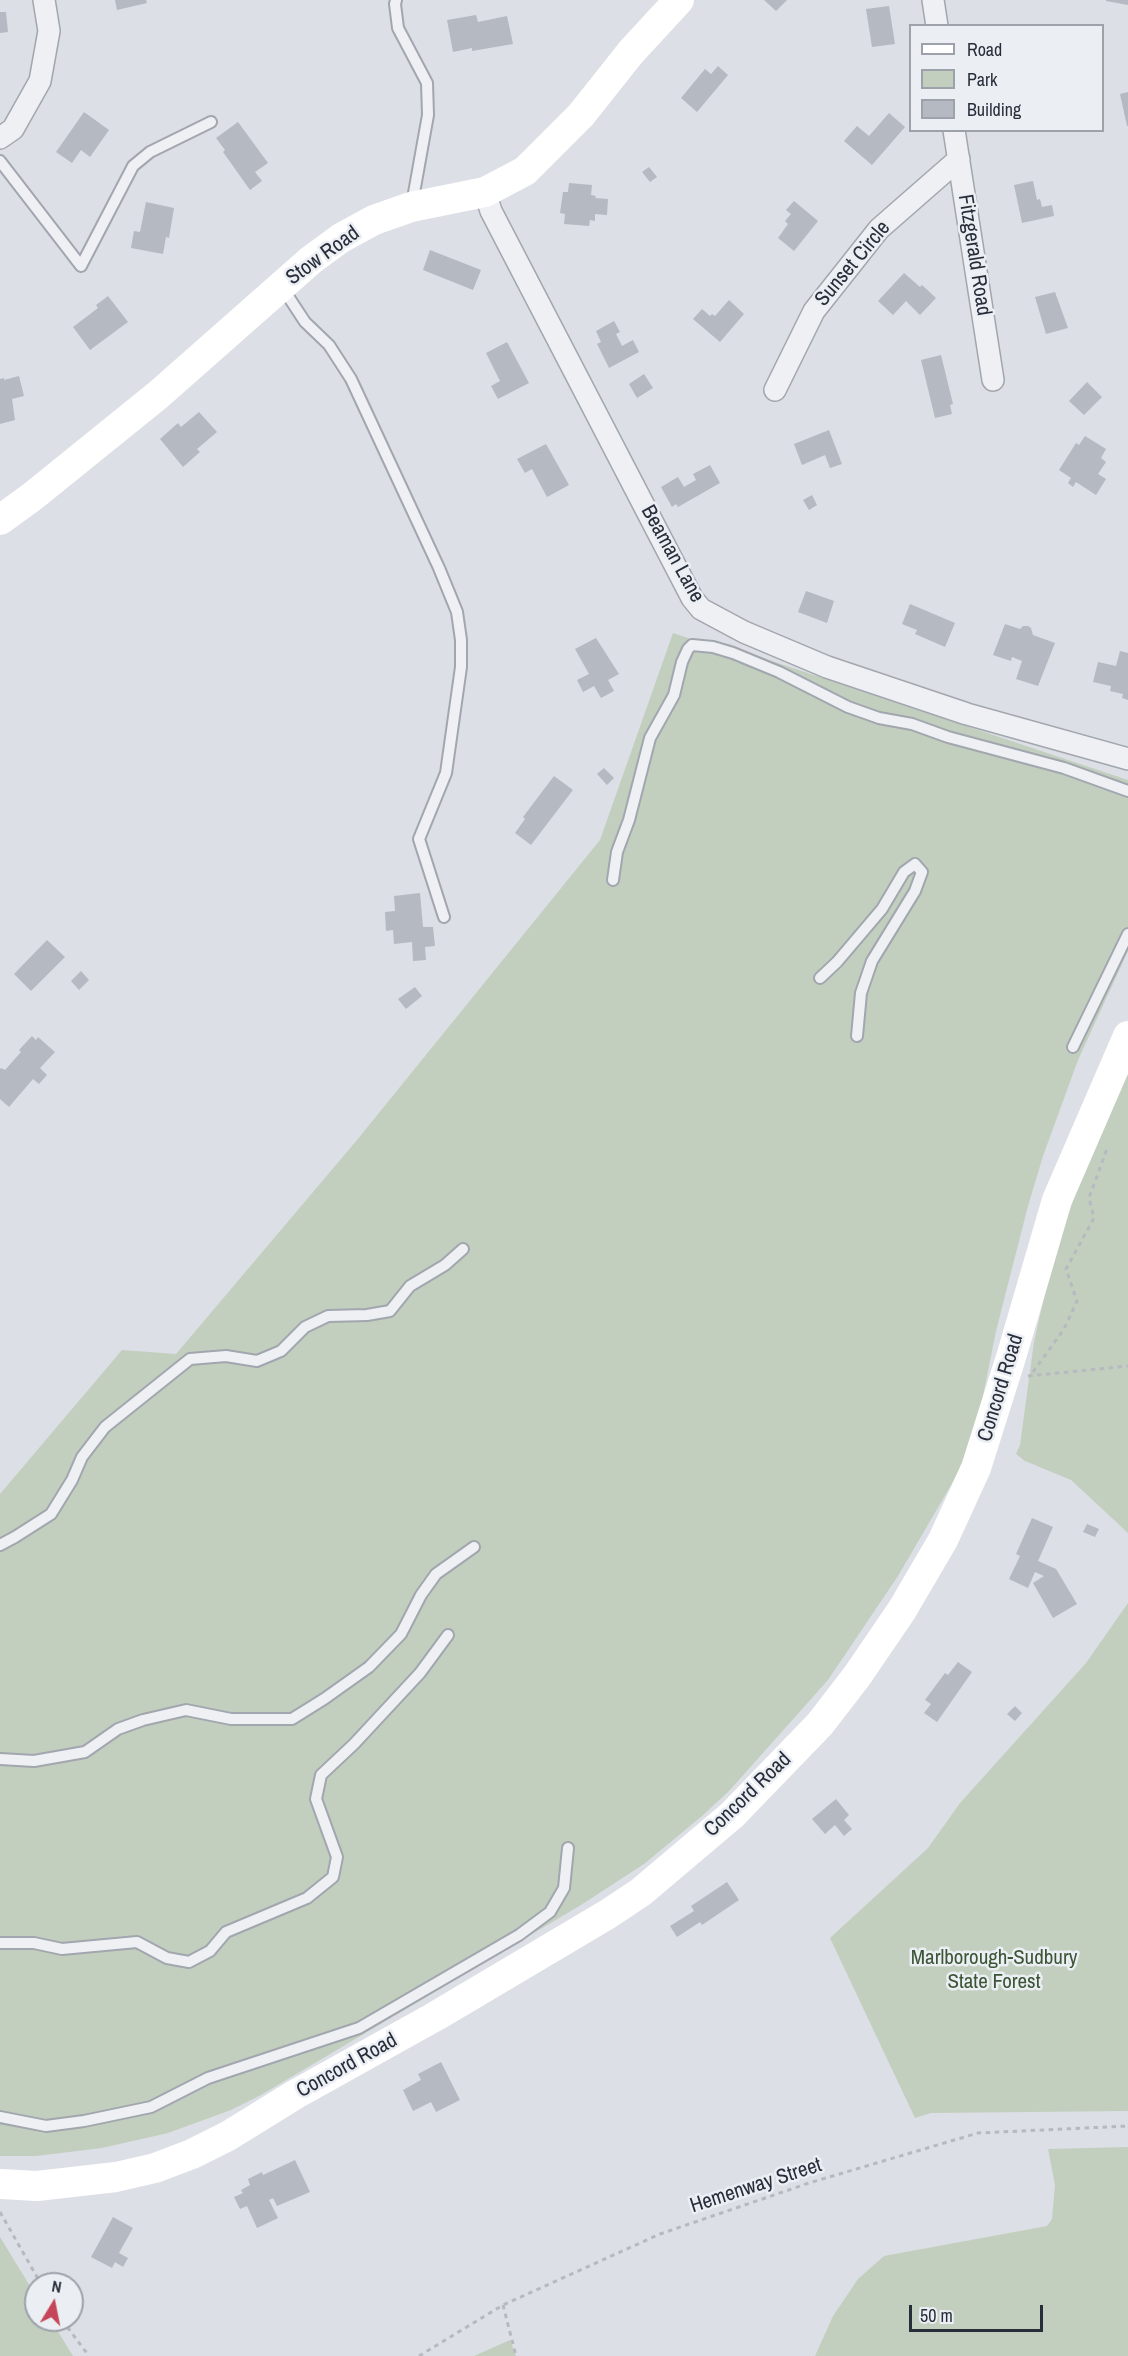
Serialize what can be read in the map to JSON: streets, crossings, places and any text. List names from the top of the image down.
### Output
{
  "streets": {
    "street": [
      "Fitzgerald Road",
      "Stow Road",
      "Sunset Circle",
      "Beaman Lane",
      "Concord Road"
    ],
    "path": ["Hemenway Street"]
  },
  "crossings": [
    ["Fitzgerald Road", "Sunset Circle"],
    ["Stow Road", "Beaman Lane"]
  ],
  "parks": ["Marlborough-Sudbury State Forest"],
  "legend": ["Road", "Park", "Building"],
  "scale_bar": "50 m",
  "north": "top"
}
